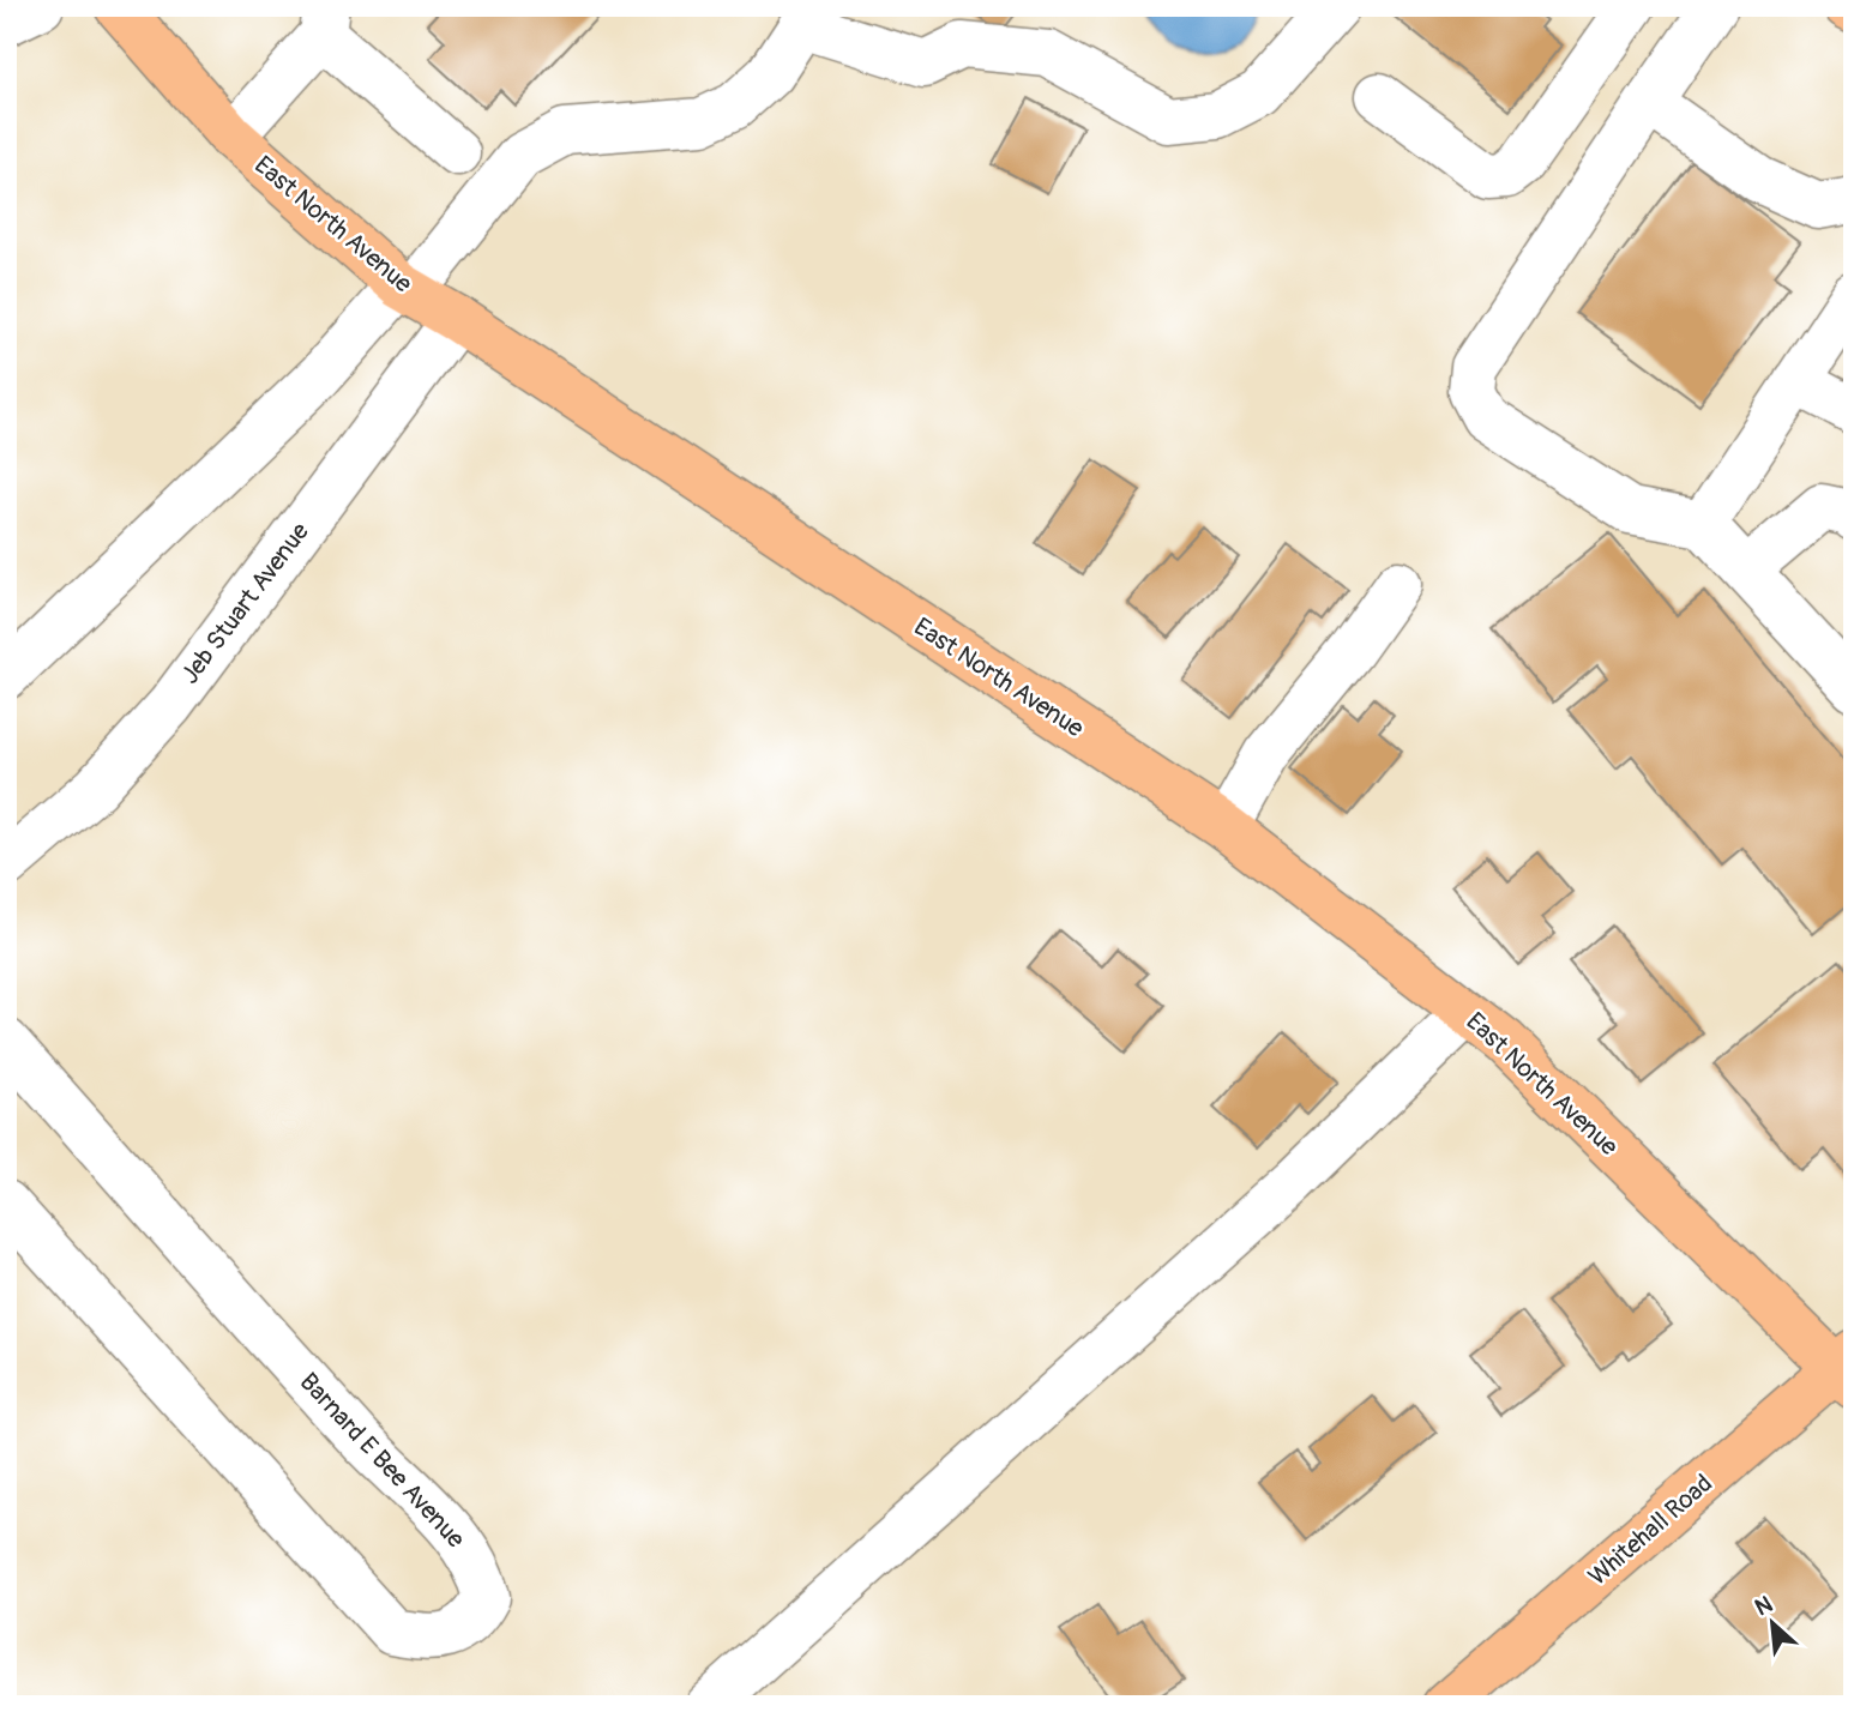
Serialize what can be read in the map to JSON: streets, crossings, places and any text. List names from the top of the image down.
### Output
{
  "streets": {
    "main road": ["East North Avenue", "Whitehall Road"],
    "street": ["Jeb Stuart Avenue", "Barnard E Bee Avenue"]
  },
  "crossings": [
    ["East North Avenue", "Jeb Stuart Avenue"],
    ["East North Avenue", "Whitehall Road"]
  ],
  "north": "top left"
}
